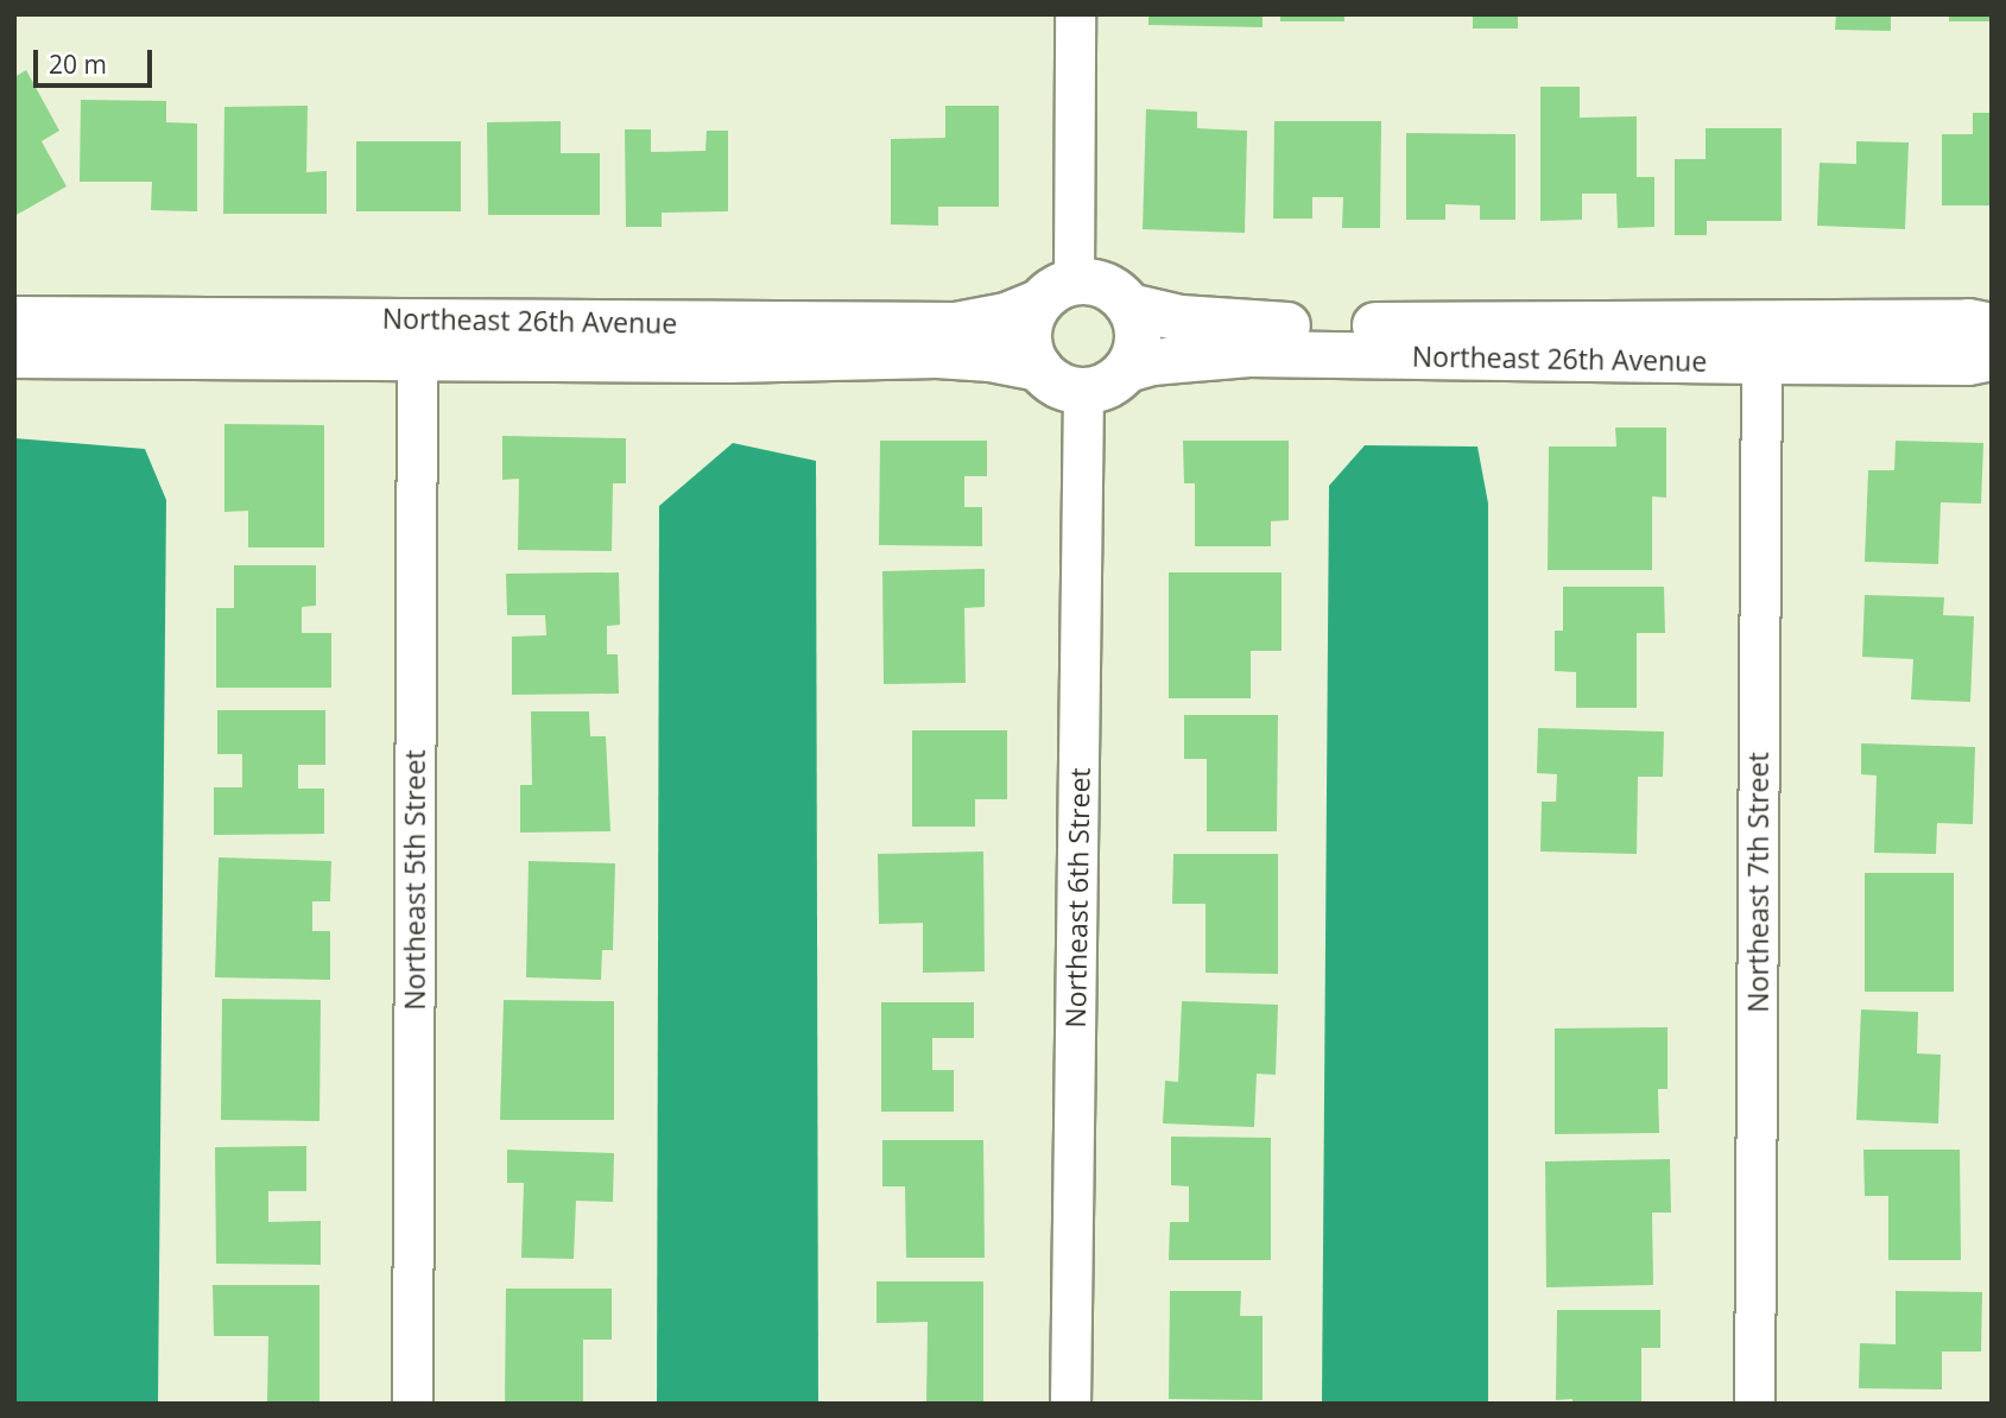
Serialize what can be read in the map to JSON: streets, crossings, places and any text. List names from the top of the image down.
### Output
{
  "streets": {
    "street": [
      "Northeast 26th Avenue",
      "Northeast 5th Street",
      "Northeast 7th Street",
      "Northeast 6th Street"
    ]
  },
  "crossings": [
    ["Northeast 26th Avenue", "Northeast 5th Street"],
    ["Northeast 26th Avenue", "Northeast 7th Street"],
    ["Northeast 26th Avenue", "Northeast 6th Street"]
  ],
  "scale_bar": "20 m"
}
